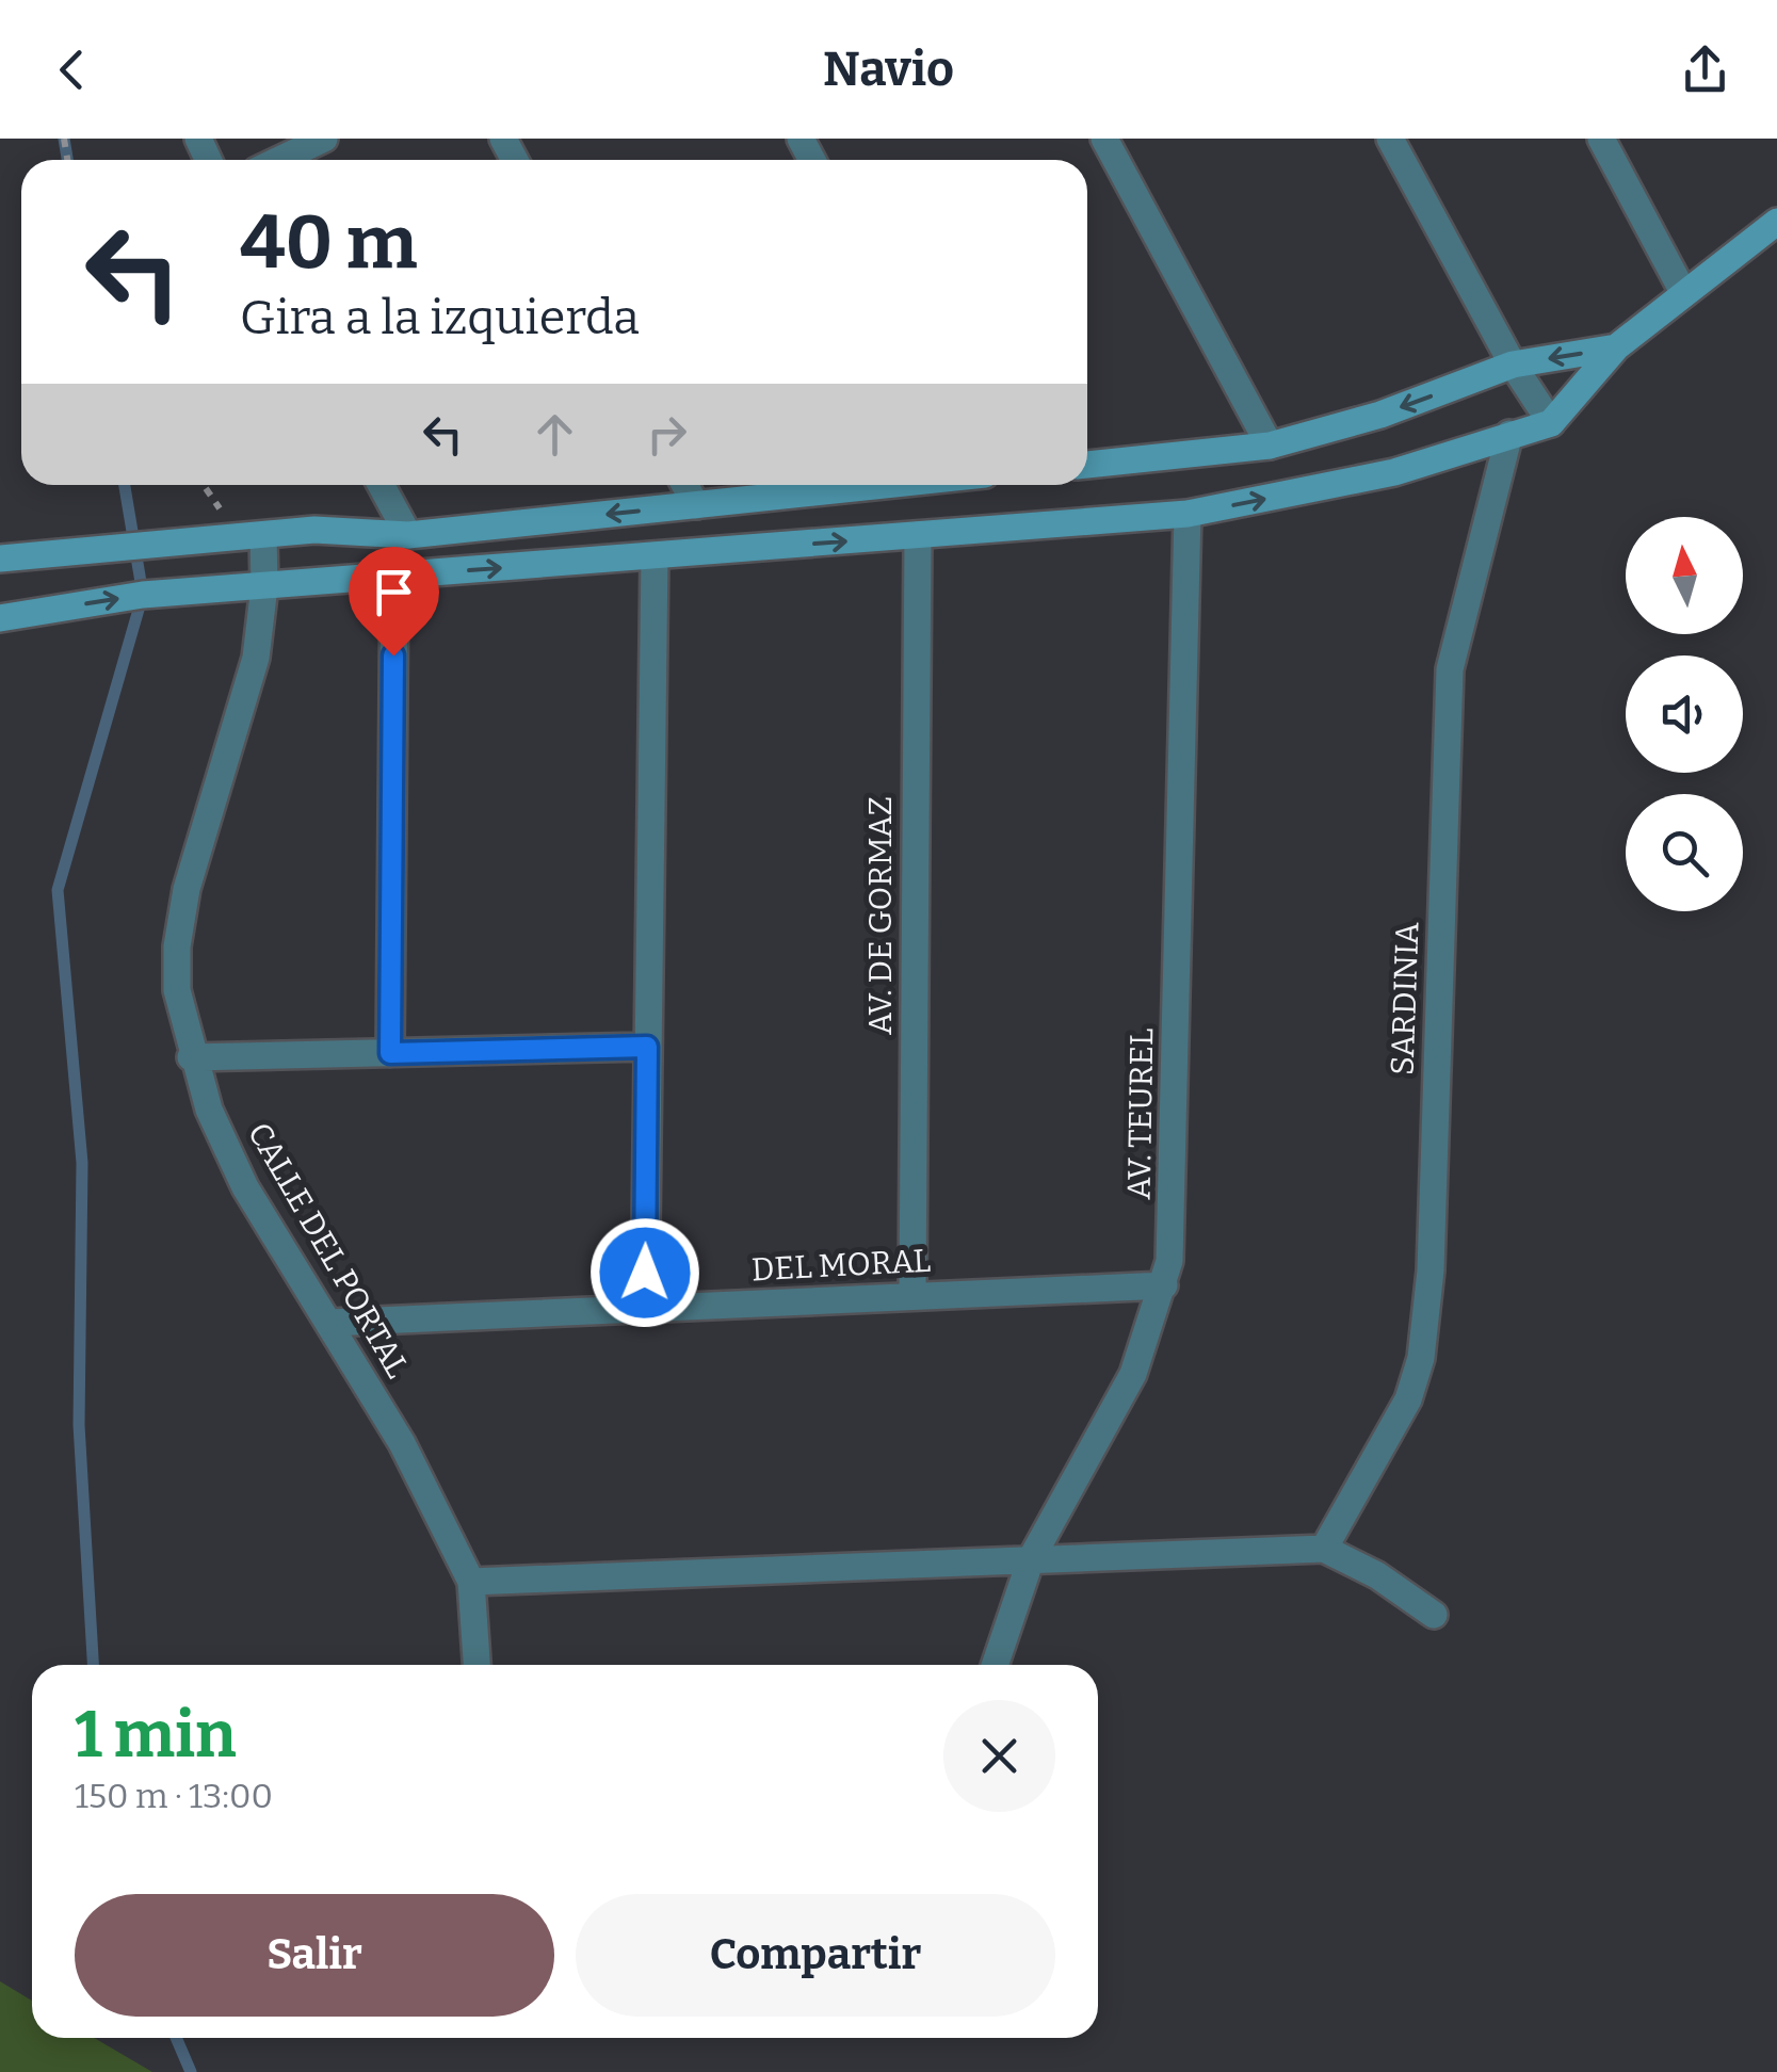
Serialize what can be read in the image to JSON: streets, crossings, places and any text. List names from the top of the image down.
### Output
{
  "streets": {
    "street": [
      "AV. DE GORMAZ",
      "SARDINIA",
      "AV. TEUREL",
      "CALLE DEL PORTAL",
      "DEL MORAL"
    ]
  },
  "crossings": [
    ["AV. DE GORMAZ", "DEL MORAL"],
    ["AV. TEUREL", "DEL MORAL"],
    ["CALLE DEL PORTAL", "DEL MORAL"]
  ],
  "north": "top",
  "page": {
    "header": "Navio",
    "turn": ["40 m", "Gira a la izquierda"],
    "heading": ["1 min", "150 m · 13:00"],
    "buttons": ["Salir", "Compartir"]
  }
}
